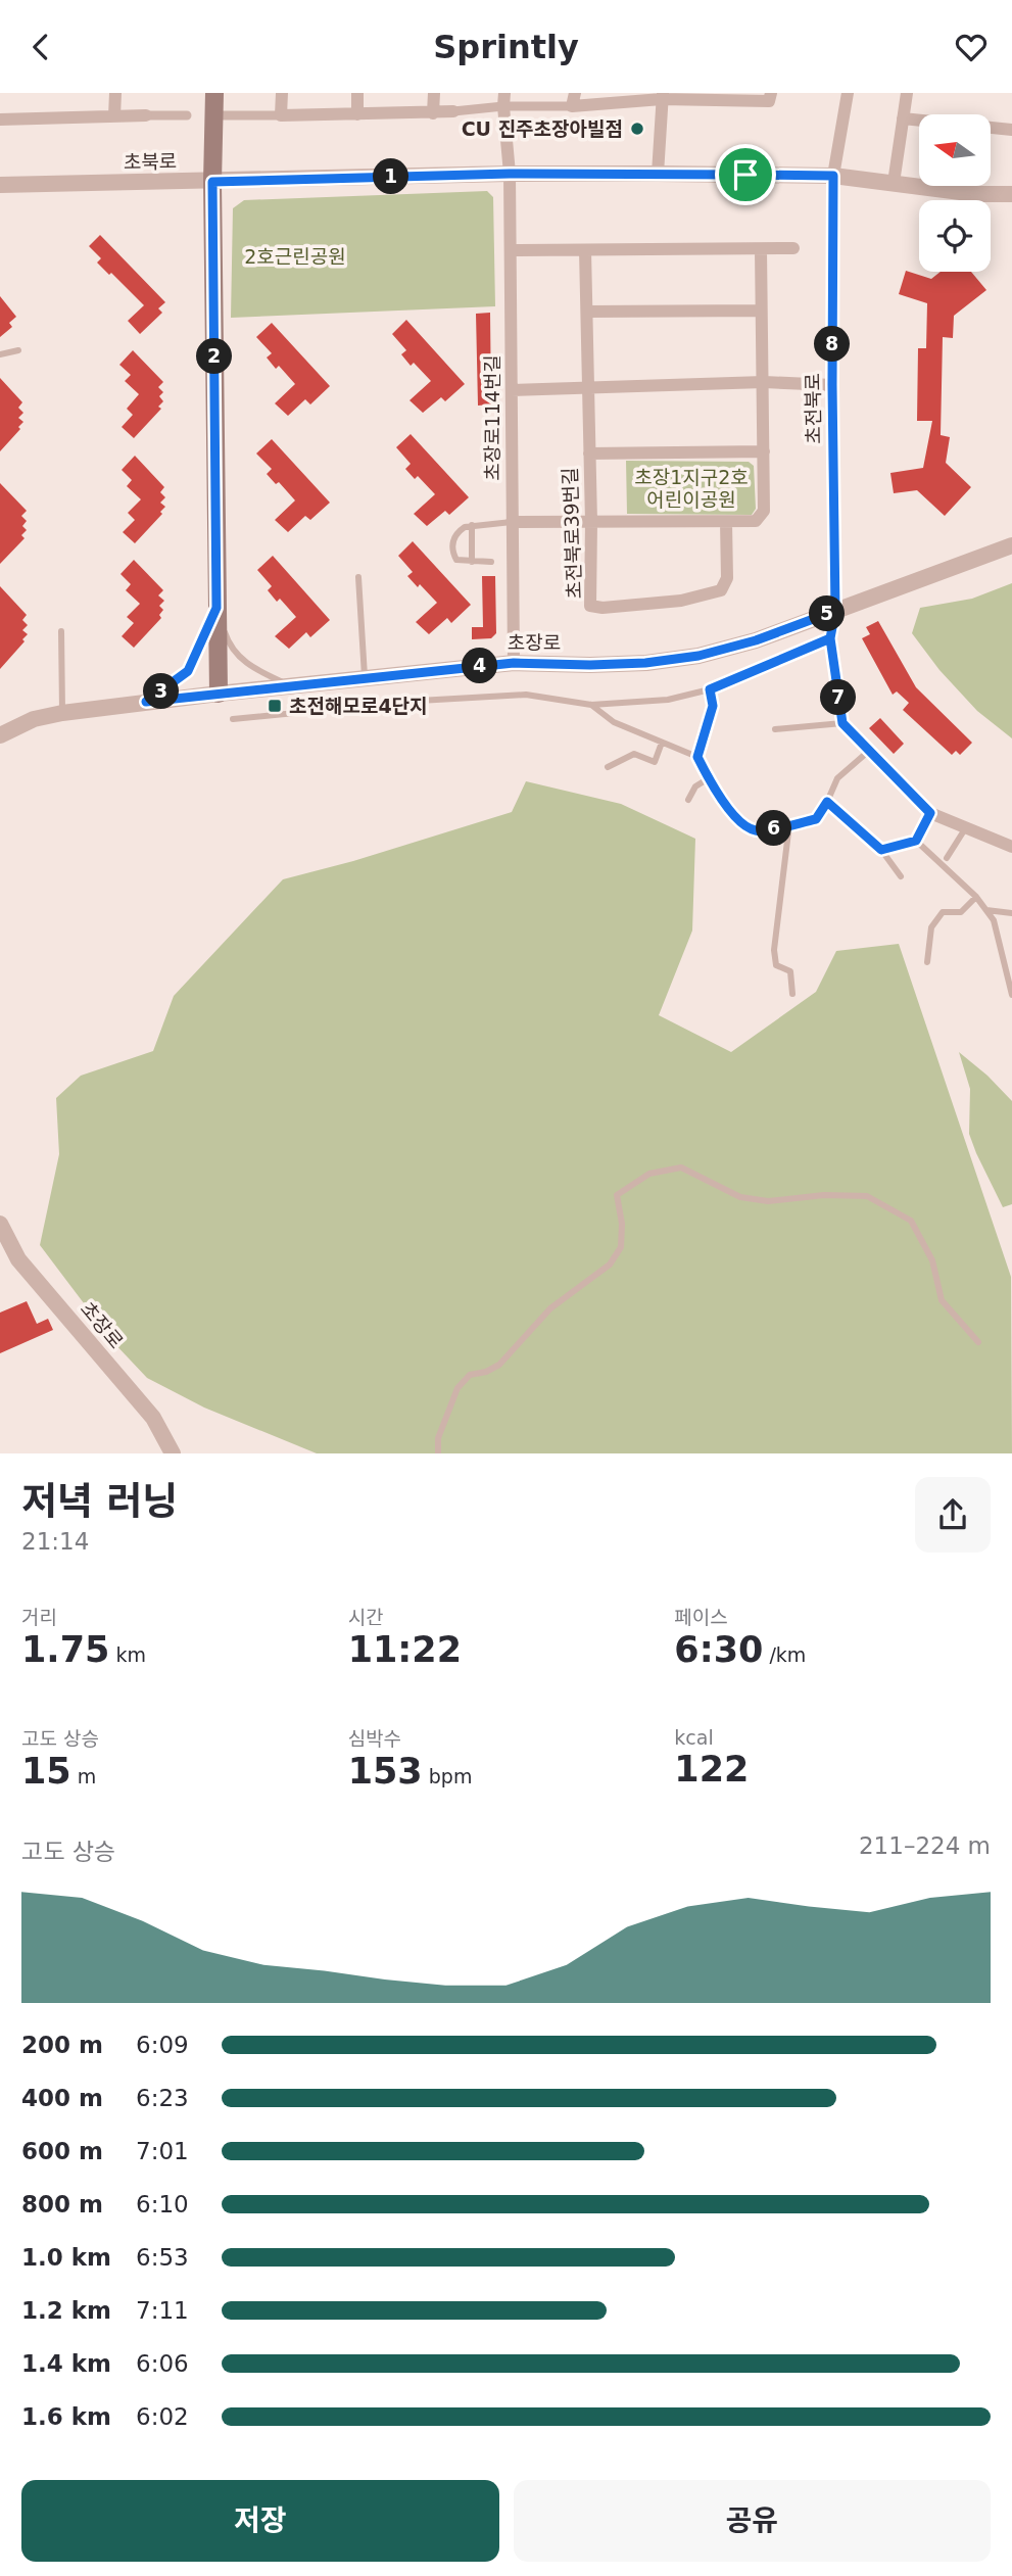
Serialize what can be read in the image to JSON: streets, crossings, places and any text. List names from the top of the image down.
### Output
{
  "streets": {
    "street": [
      "초북로",
      "초전북로",
      "초장로114번길",
      "초전북로39번길",
      "초장로"
    ]
  },
  "crossings": [
    ["초북로", "초전북로"],
    ["초북로", "초장로114번길"],
    ["초전북로", "초장로"],
    ["초장로114번길", "초장로"]
  ],
  "parks": ["2호근린공원", "초장1지구2호 어린이공원"],
  "places": {
    "other": ["CU 진주초장아빌점"],
    "transit": ["초전해모로4단지"]
  },
  "north": "left",
  "page": {
    "header": "Sprintly",
    "pins": [
      "1",
      "8",
      "2",
      "5",
      "4",
      "3",
      "7",
      "6"
    ],
    "heading": ["저녁 러닝", "21:14"],
    "stats": [
      ["거리", "1.75 km"],
      ["시간", "11:22"],
      ["페이스", "6:30 /km"],
      ["고도 상승", "15 m"],
      ["심박수", "153 bpm"],
      ["kcal", "122"]
    ],
    "chart": ["고도 상승", "211–224 m"],
    "list": [
      {
        "name": "200 m",
        "note": "6:09"
      },
      {
        "name": "400 m",
        "note": "6:23"
      },
      {
        "name": "600 m",
        "note": "7:01"
      },
      {
        "name": "800 m",
        "note": "6:10"
      },
      {
        "name": "1.0 km",
        "note": "6:53"
      },
      {
        "name": "1.2 km",
        "note": "7:11"
      },
      {
        "name": "1.4 km",
        "note": "6:06"
      },
      {
        "name": "1.6 km",
        "note": "6:02"
      }
    ],
    "buttons": ["저장", "공유"]
  }
}
